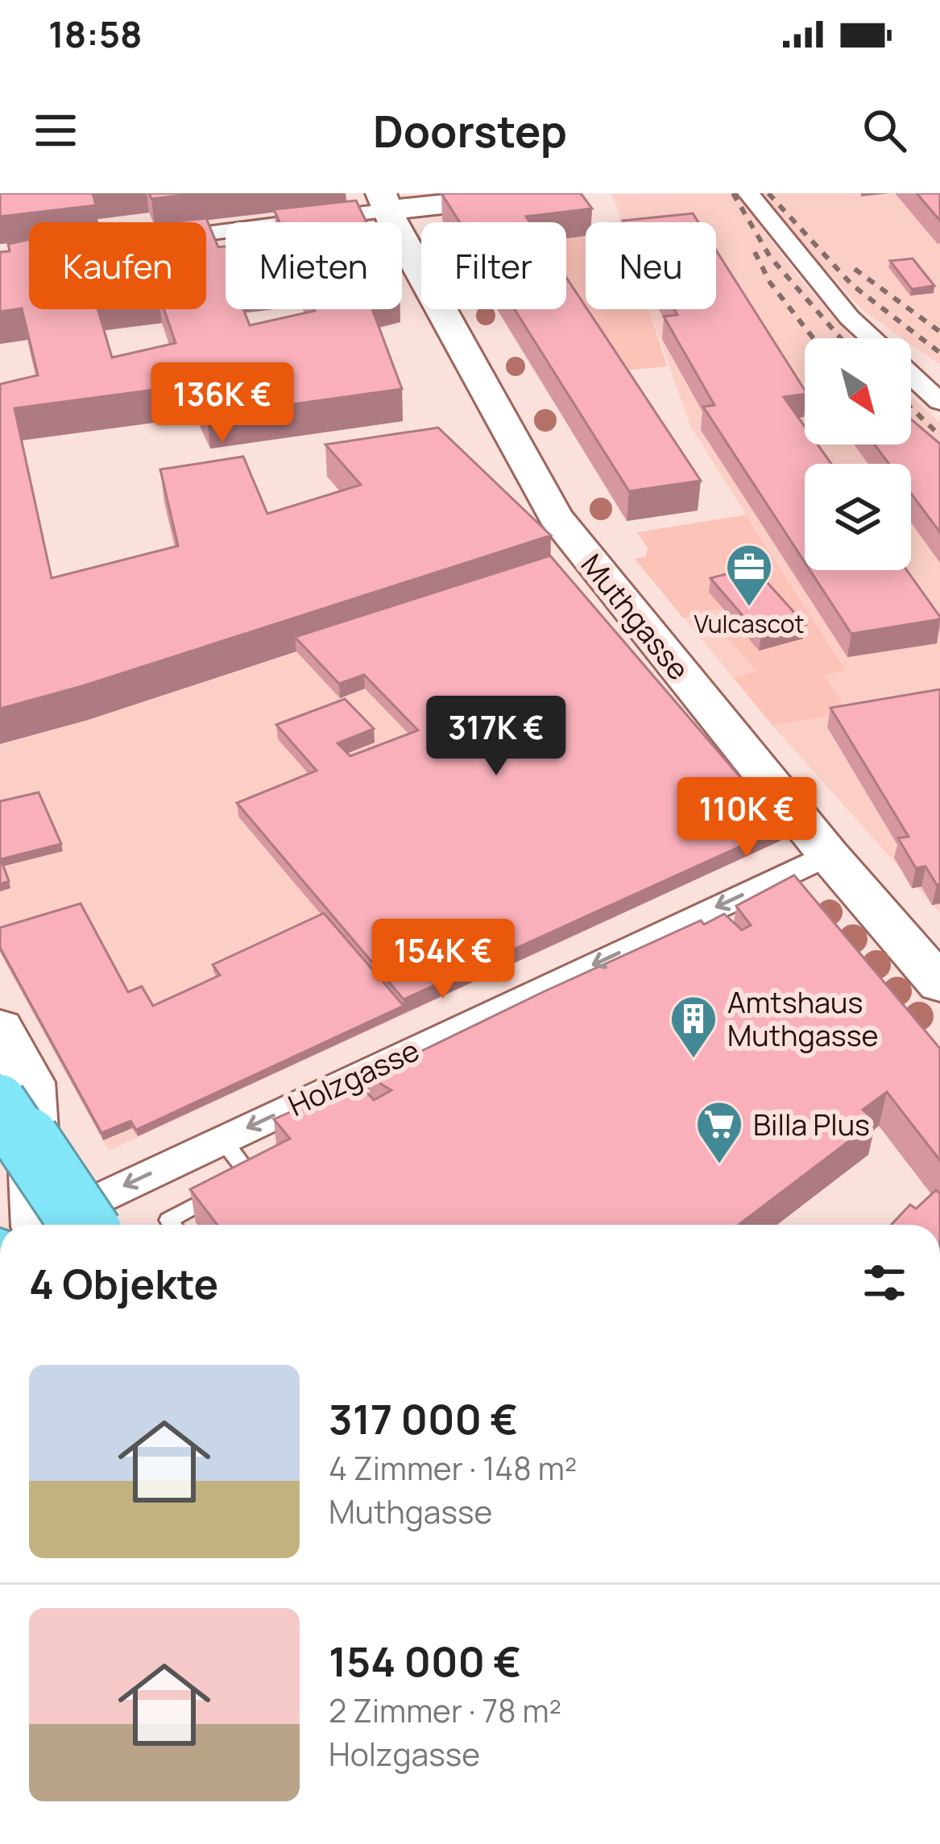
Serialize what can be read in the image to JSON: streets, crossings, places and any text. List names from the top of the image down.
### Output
{
  "streets": {
    "street": ["Muthgasse", "Holzgasse"]
  },
  "crossings": [
    ["Muthgasse", "Holzgasse"]
  ],
  "one_way": ["Holzgasse"],
  "places": {
    "office": ["Vulcascot"],
    "building": ["Amtshaus Muthgasse"],
    "supermarket": ["Billa Plus"]
  },
  "north": "bottom right",
  "page": {
    "status": "18:58",
    "header": "Doorstep",
    "chip": [
      "Kaufen",
      "Mieten",
      "Filter",
      "Neu"
    ],
    "price": [
      "136K €",
      "317K €",
      "110K €",
      "154K €"
    ],
    "heading": "4 Objekte",
    "list": [
      {
        "name": "317 000 €",
        "note": "4 Zimmer · 148 m² · Muthgasse"
      },
      {
        "name": "154 000 €",
        "note": "2 Zimmer · 78 m² · Holzgasse"
      }
    ]
  }
}
